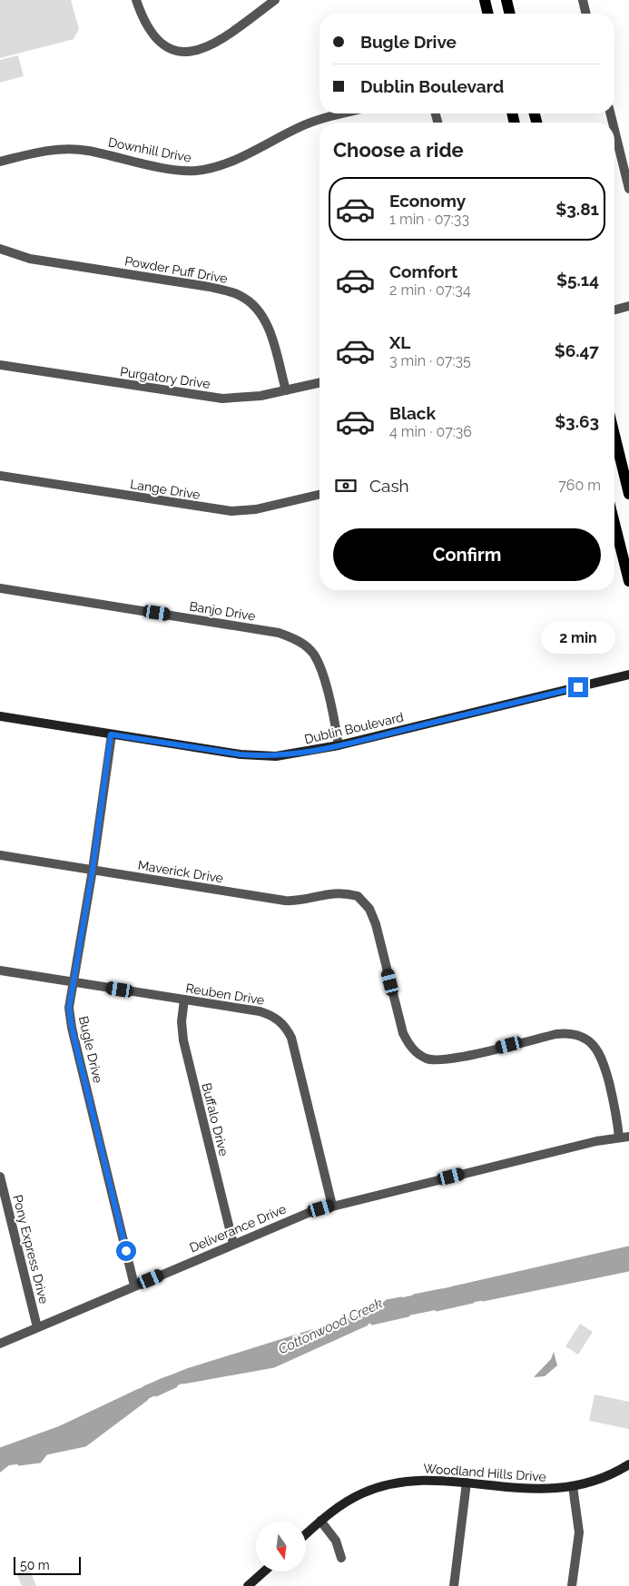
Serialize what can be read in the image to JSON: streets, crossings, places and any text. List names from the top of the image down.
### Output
{
  "streets": {
    "main road": ["Dublin Boulevard", "Woodland Hills Drive"],
    "street": [
      "Downhill Drive",
      "Powder Puff Drive",
      "Purgatory Drive",
      "Lange Drive",
      "Banjo Drive",
      "Maverick Drive",
      "Reuben Drive",
      "Bugle Drive",
      "Buffalo Drive",
      "Deliverance Drive",
      "Pony Express Drive"
    ]
  },
  "crossings": [
    ["Powder Puff Drive", "Purgatory Drive"],
    ["Banjo Drive", "Dublin Boulevard"],
    ["Dublin Boulevard", "Bugle Drive"],
    ["Maverick Drive", "Bugle Drive"],
    ["Reuben Drive", "Bugle Drive"],
    ["Reuben Drive", "Buffalo Drive"],
    ["Reuben Drive", "Deliverance Drive"],
    ["Bugle Drive", "Deliverance Drive"],
    ["Buffalo Drive", "Deliverance Drive"],
    ["Deliverance Drive", "Pony Express Drive"]
  ],
  "water": ["Cottonwood Creek"],
  "scale_bar": "50 m",
  "north": "bottom",
  "page": {
    "banner": ["Bugle Drive", "Dublin Boulevard"],
    "heading": "Choose a ride",
    "list": [
      {
        "name": "Economy",
        "note": "1 min · 07:33",
        "value": "$3.81"
      },
      {
        "name": "Comfort",
        "note": "2 min · 07:34",
        "value": "$5.14"
      },
      {
        "name": "XL",
        "note": "3 min · 07:35",
        "value": "$6.47"
      },
      {
        "name": "Black",
        "note": "4 min · 07:36",
        "value": "$3.63"
      }
    ],
    "pay": ["Cash", "760 m"],
    "buttons": "Confirm",
    "bubble": "2 min",
    "scale": "50 m"
  }
}
